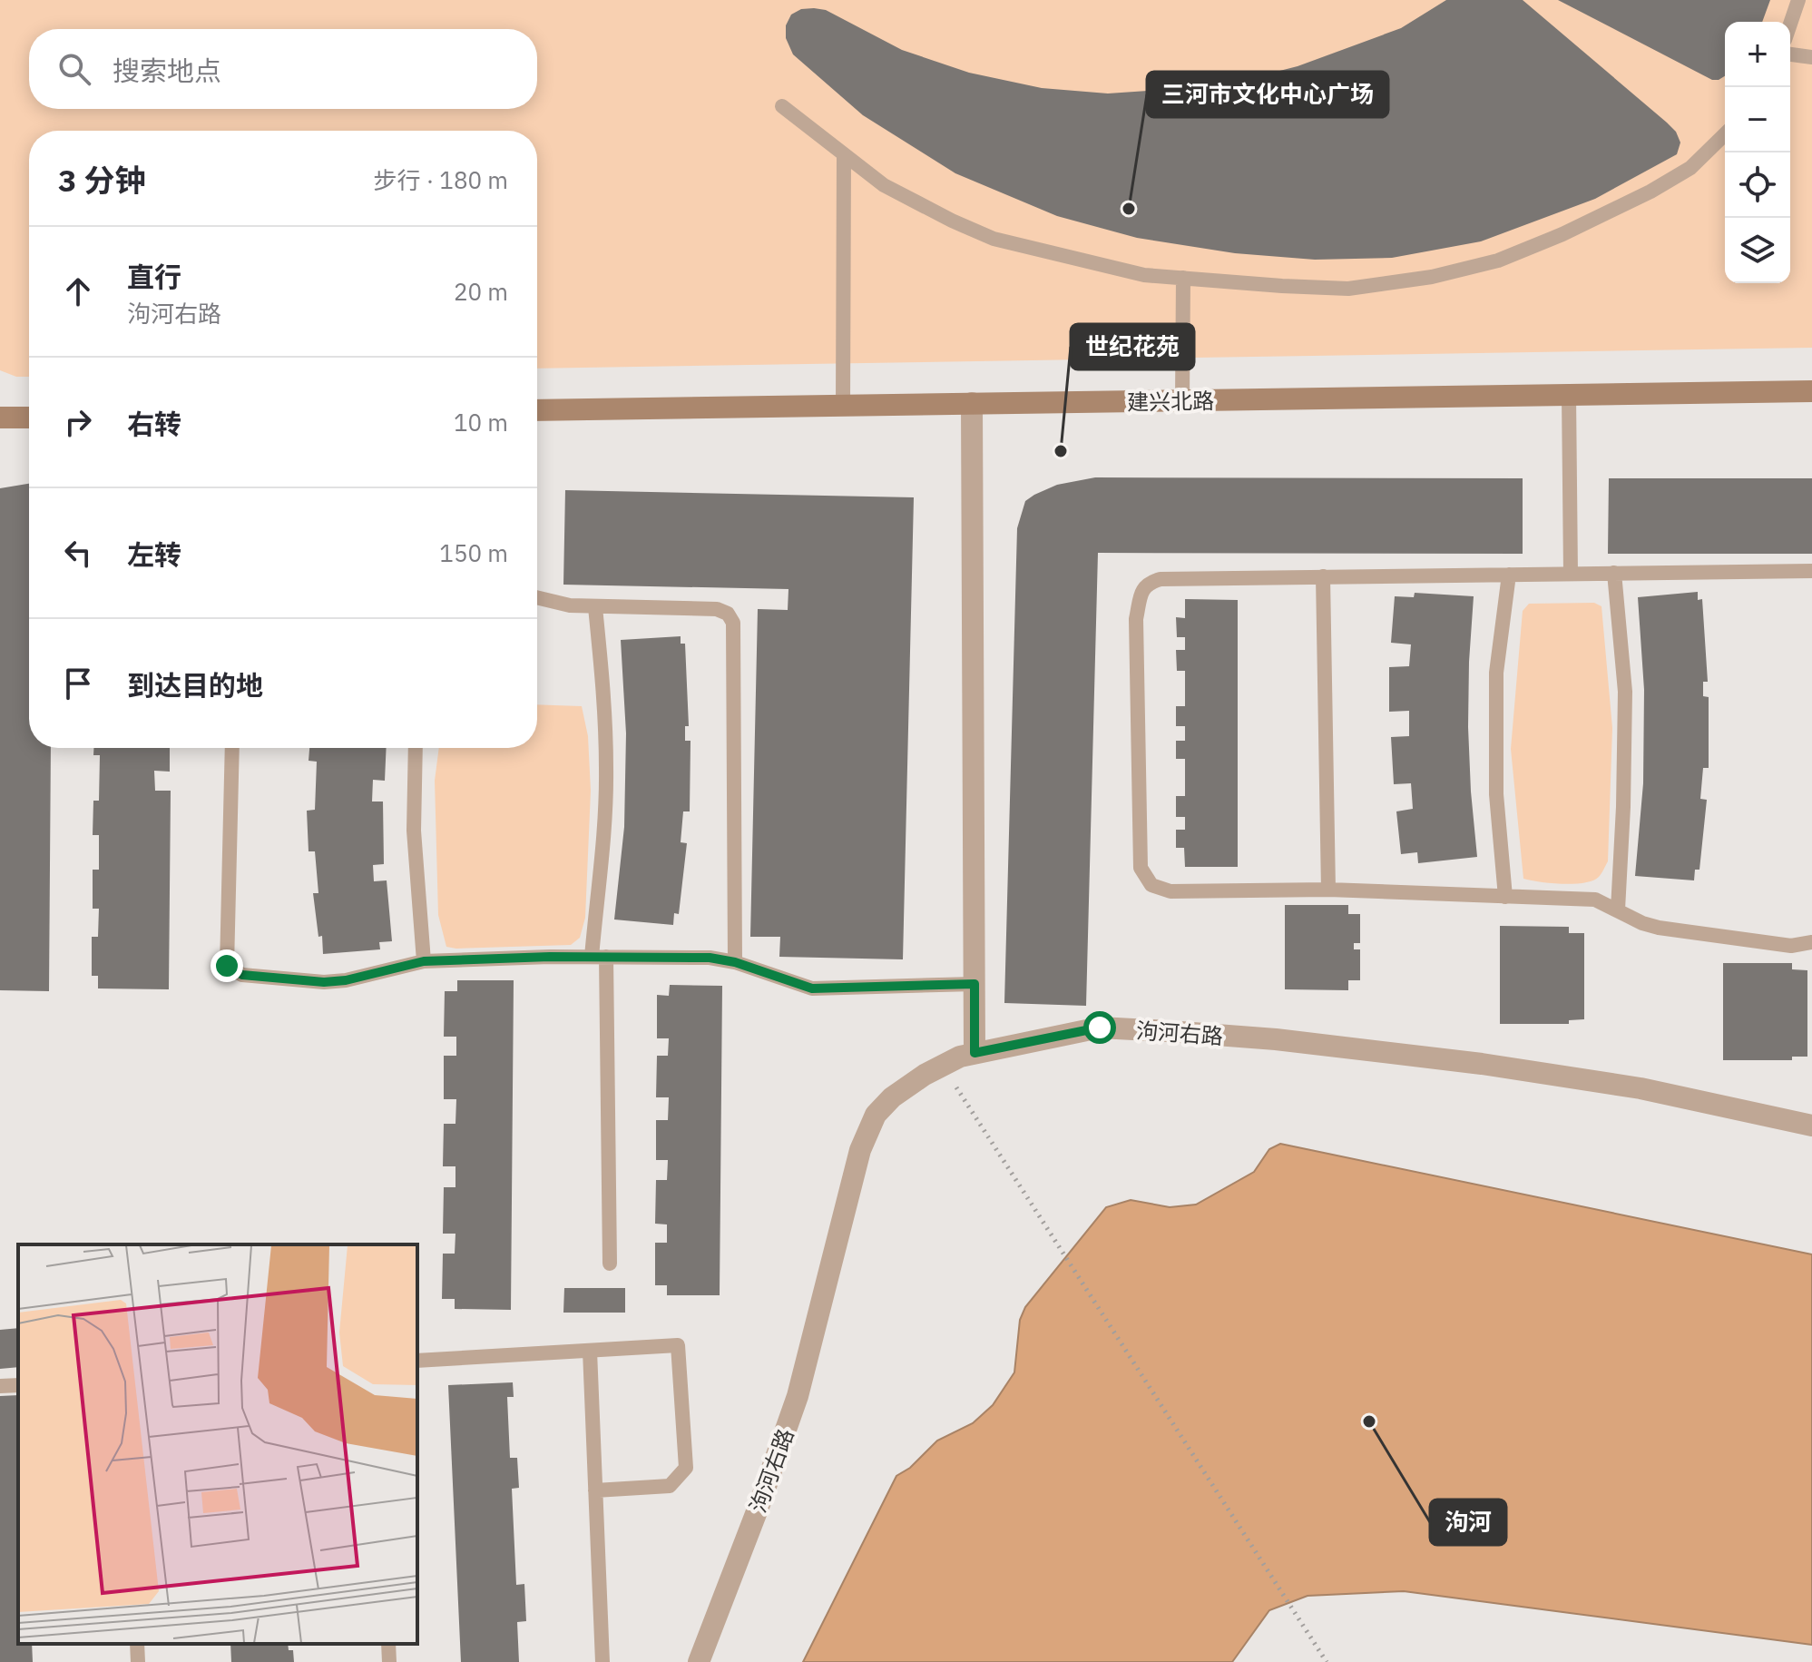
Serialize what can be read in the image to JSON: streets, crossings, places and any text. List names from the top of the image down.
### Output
{
  "streets": {
    "street": ["建兴北路", "泃河右路"]
  },
  "places": ["三河市文化中心广场", "世纪花苑", "泃河"],
  "page": {
    "map_buttons": ["+", "−"],
    "search": "搜索地点",
    "heading": ["3 分钟", "步行 · 180 m"],
    "list": [
      ["直行", "泃河右路", "20 m"],
      ["右转", "10 m"],
      ["左转", "150 m"],
      "到达目的地"
    ]
  }
}
